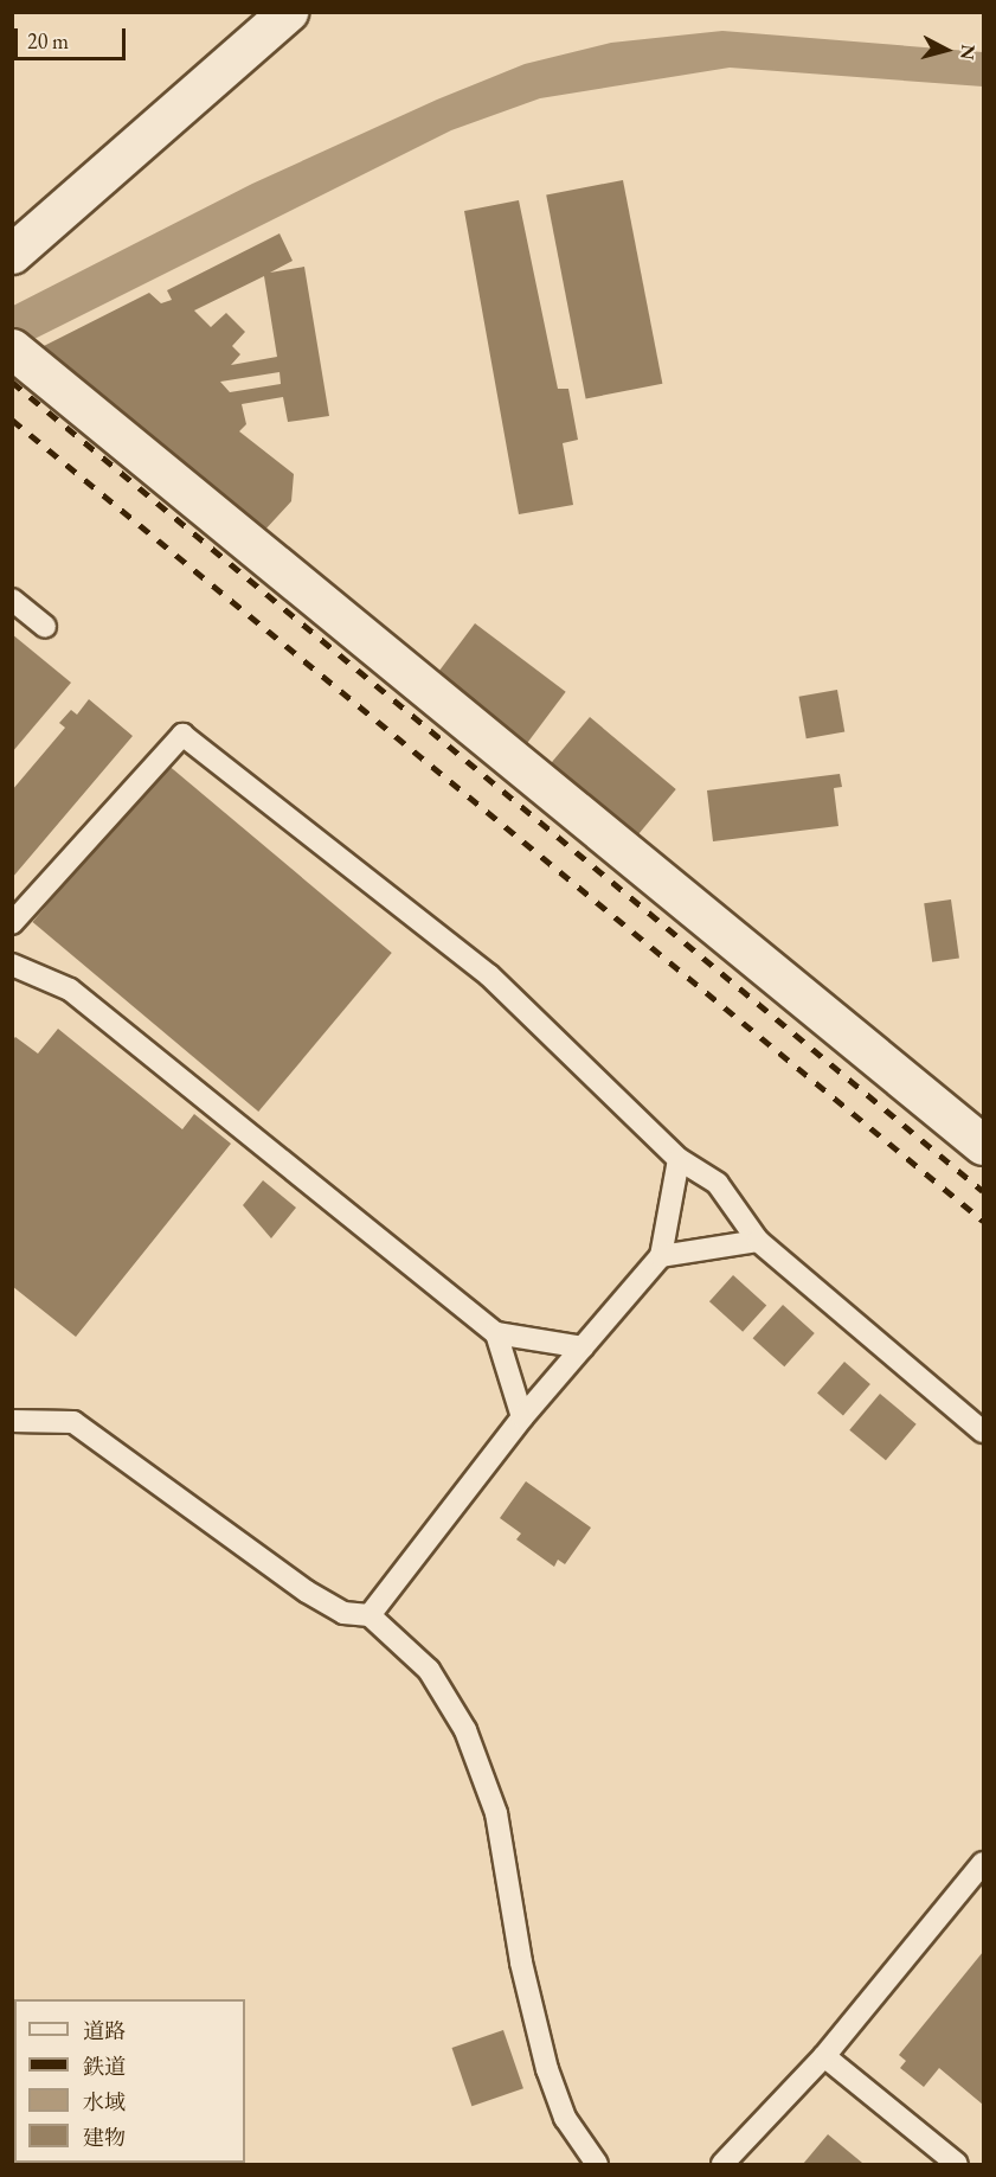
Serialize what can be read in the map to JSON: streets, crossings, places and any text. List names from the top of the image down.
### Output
{
  "legend": [
    "道路",
    "鉄道",
    "水域",
    "建物"
  ],
  "scale_bar": "20 m",
  "north": "right"
}
